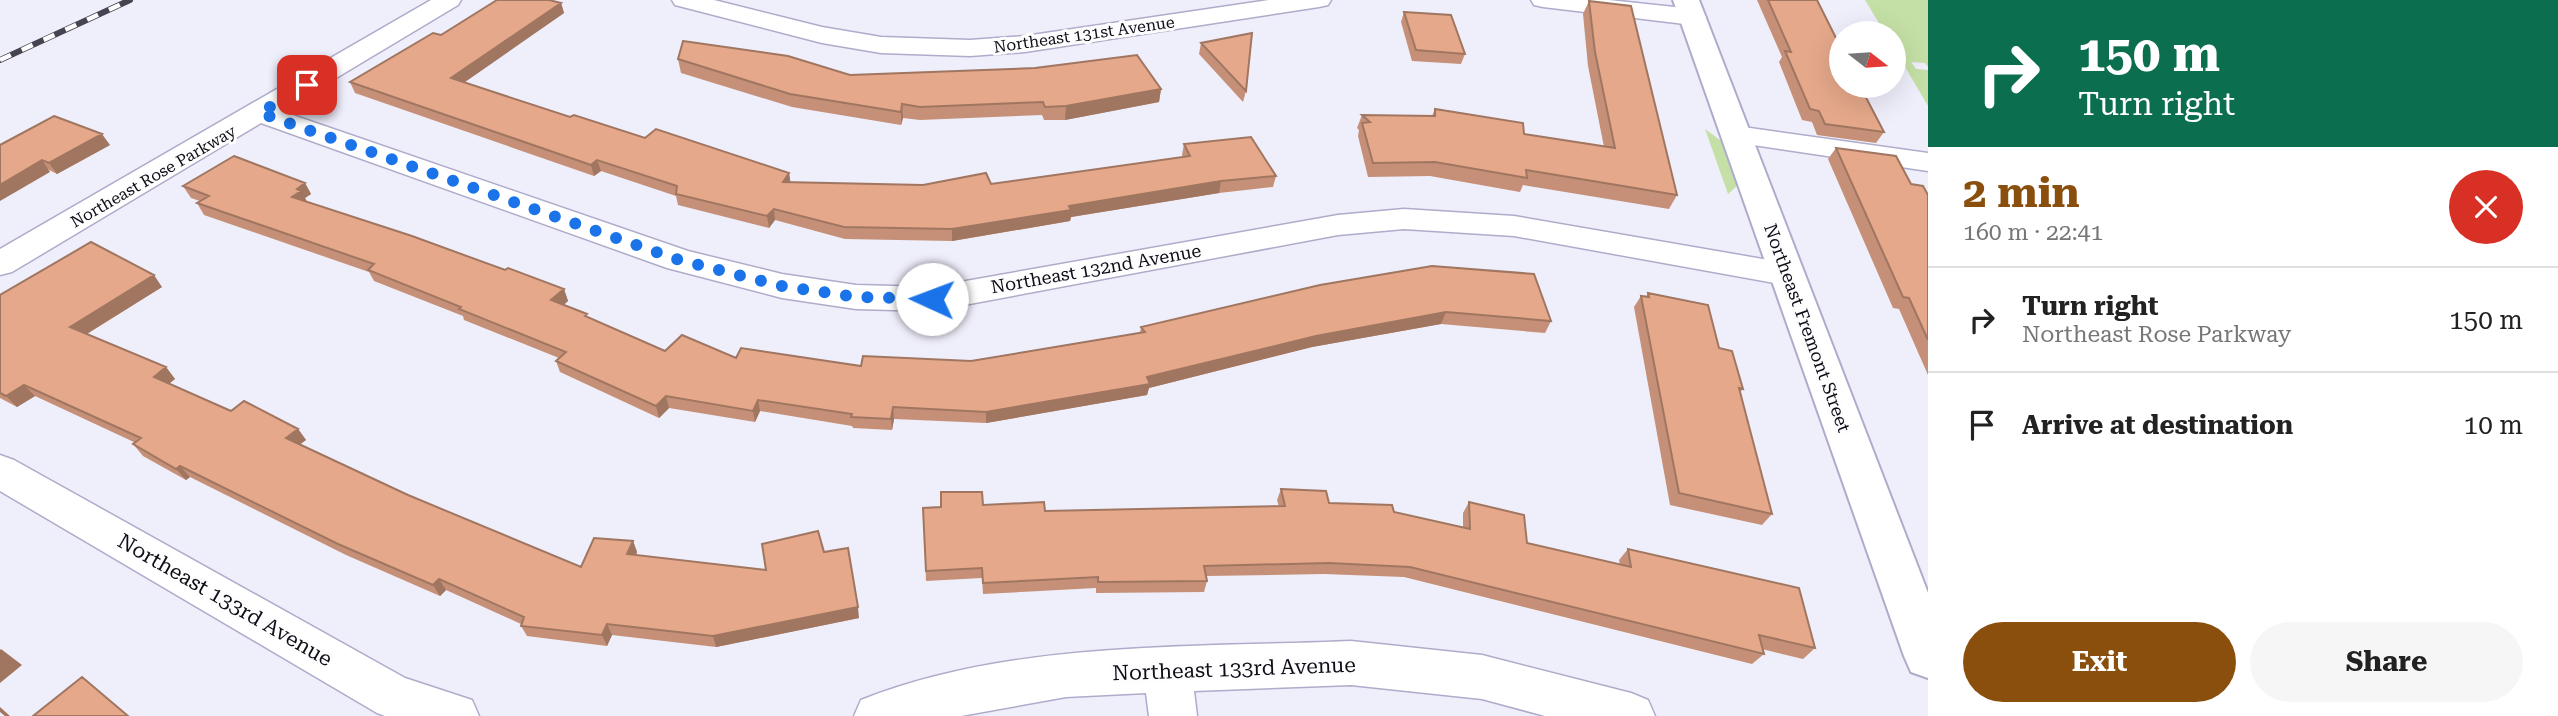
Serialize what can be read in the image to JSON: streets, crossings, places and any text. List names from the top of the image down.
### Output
{
  "streets": {
    "street": [
      "Northeast 131st Avenue",
      "Northeast Rose Parkway",
      "Northeast 132nd Avenue",
      "Northeast Fremont Street",
      "Northeast 133rd Avenue"
    ]
  },
  "crossings": [
    ["Northeast Rose Parkway", "Northeast 132nd Avenue"],
    ["Northeast 132nd Avenue", "Northeast Fremont Street"]
  ],
  "north": "right",
  "page": {
    "turn": ["150 m", "Turn right"],
    "heading": ["2 min", "160 m · 22:41"],
    "list": [
      {
        "name": "Turn right",
        "note": "Northeast Rose Parkway",
        "value": "150 m"
      },
      {
        "name": "Arrive at destination",
        "value": "10 m"
      }
    ],
    "buttons": ["Exit", "Share"]
  }
}
